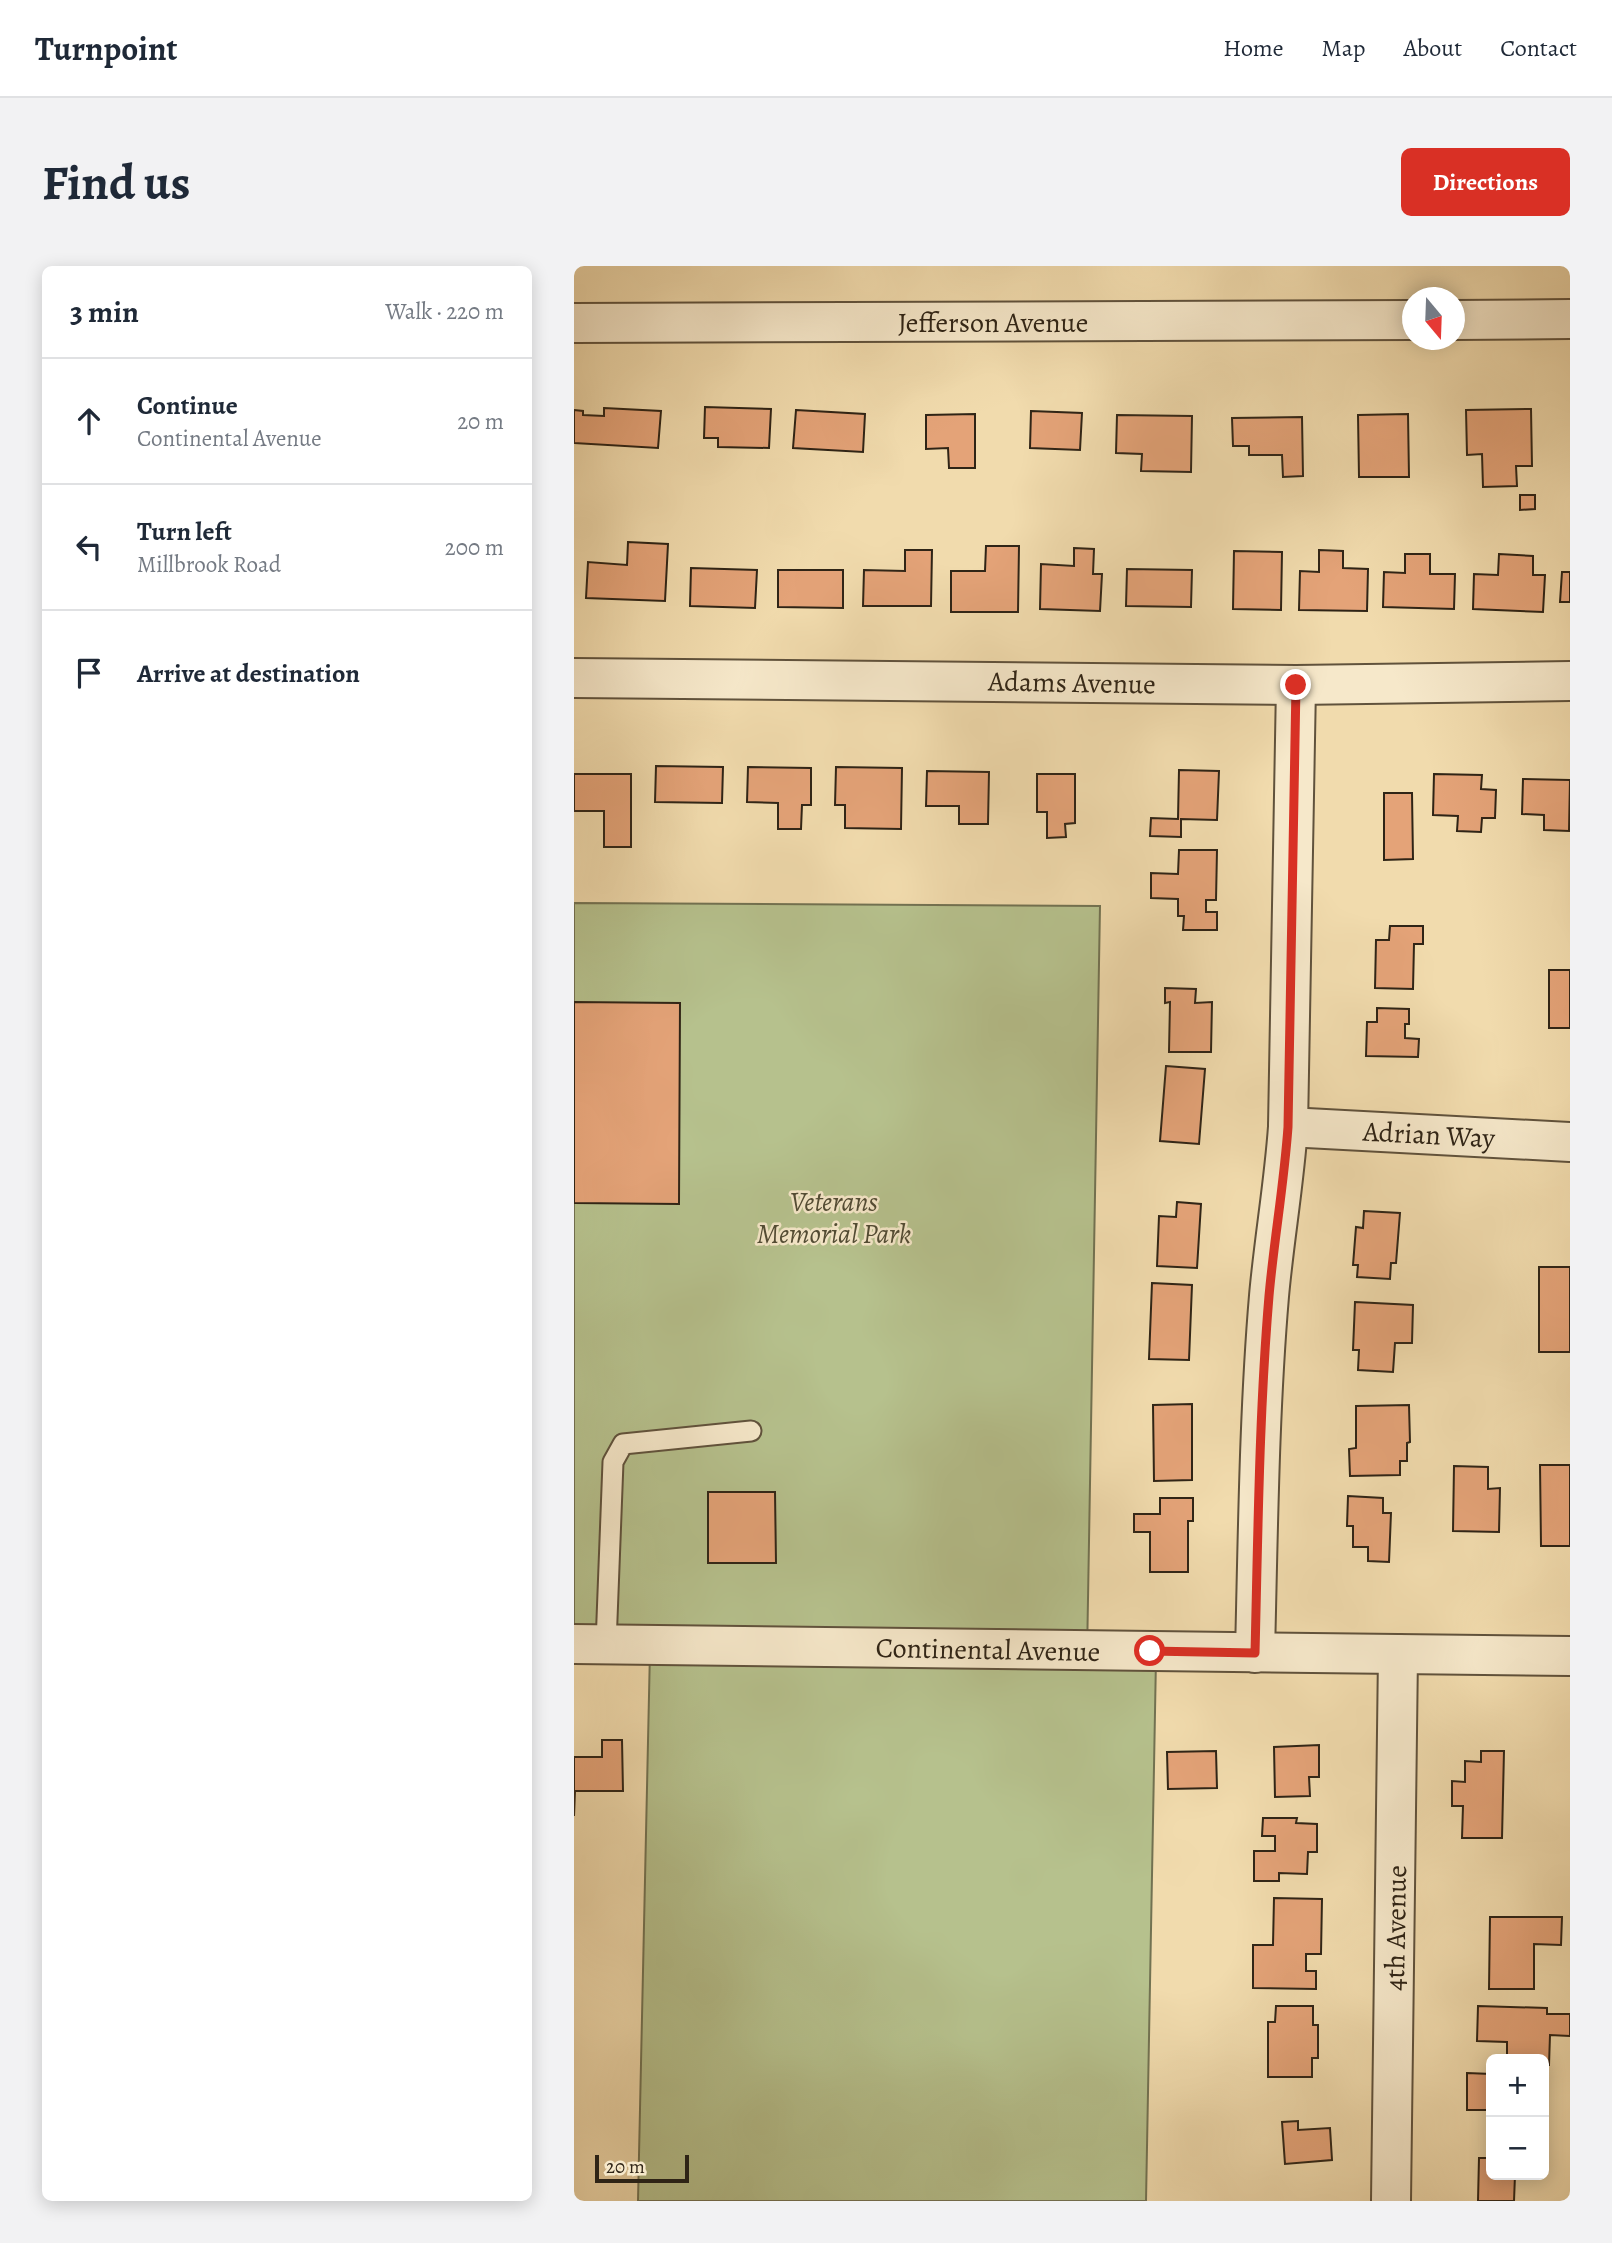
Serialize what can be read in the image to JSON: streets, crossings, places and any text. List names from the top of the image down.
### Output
{
  "streets": {
    "street": [
      "Jefferson Avenue",
      "Adams Avenue",
      "Adrian Way",
      "Continental Avenue",
      "4th Avenue"
    ]
  },
  "crossings": [
    ["Continental Avenue", "4th Avenue"]
  ],
  "parks": ["Veterans Memorial Park"],
  "scale_bar": "20 m",
  "north": "bottom",
  "page": {
    "header": "Turnpoint",
    "nav": [
      "Home",
      "Map",
      "About",
      "Contact"
    ],
    "buttons": "Directions",
    "title": "Find us",
    "heading": ["3 min", "Walk · 220 m"],
    "list": [
      ["Continue", "Continental Avenue", "20 m"],
      ["Turn left", "Millbrook Road", "200 m"],
      "Arrive at destination"
    ],
    "map_buttons": ["+", "−"],
    "scale": "20 m"
  }
}
